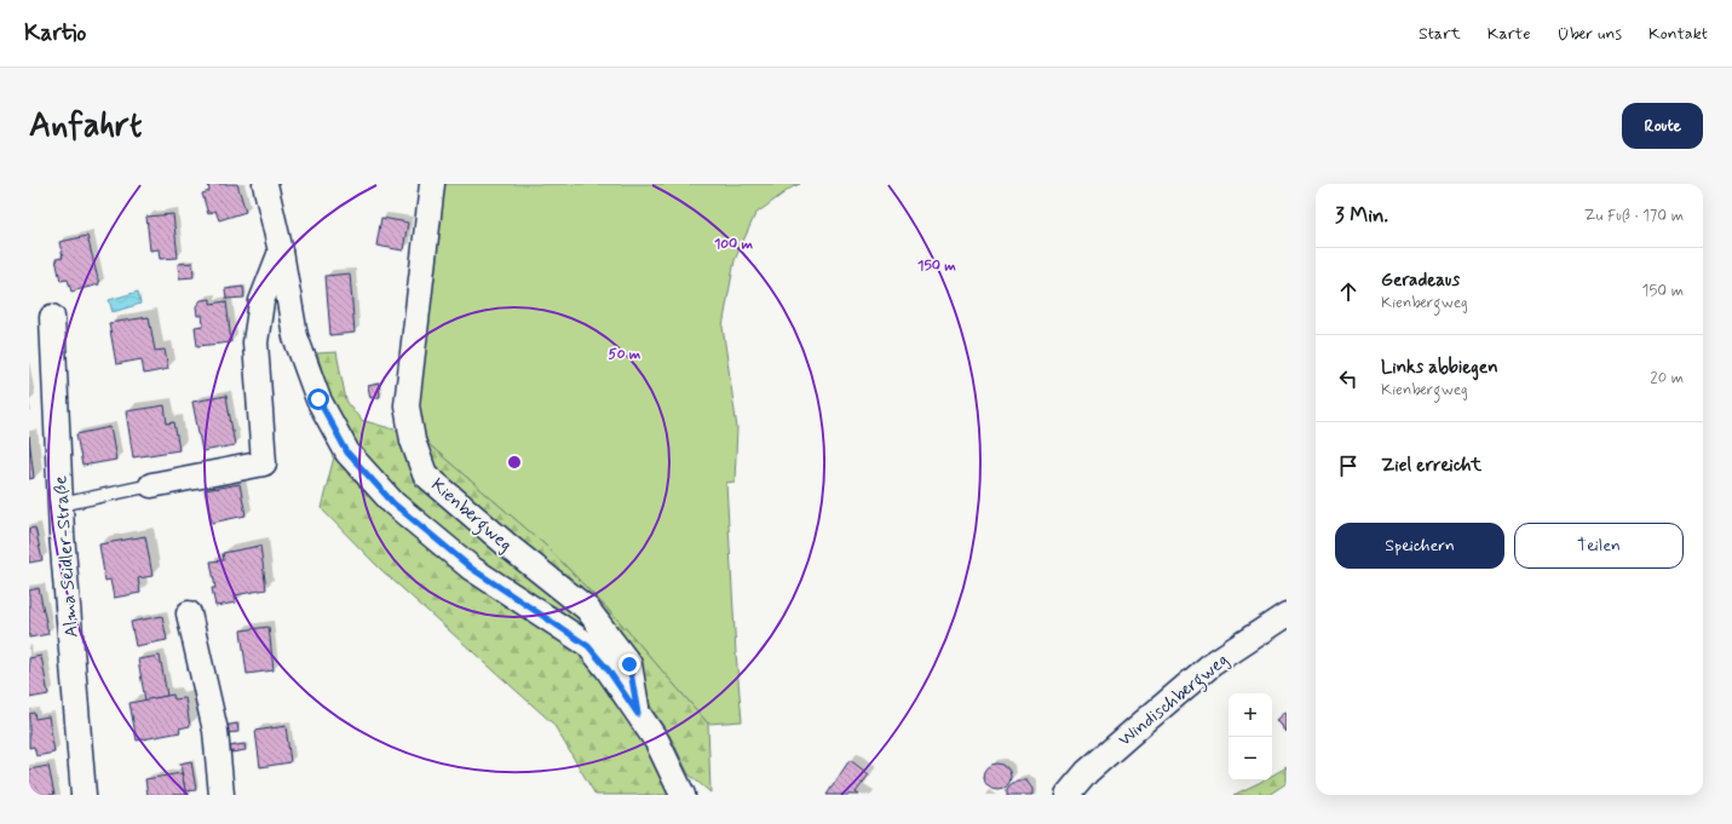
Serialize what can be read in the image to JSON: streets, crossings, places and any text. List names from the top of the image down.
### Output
{
  "streets": {
    "street": ["Kienbergweg", "Alma Seidler-Straße", "Windischbergweg"]
  },
  "page": {
    "header": "Kartio",
    "nav": [
      "Start",
      "Karte",
      "Über uns",
      "Kontakt"
    ],
    "buttons": [
      "Route",
      ["Speichern", "Teilen"]
    ],
    "title": "Anfahrt",
    "heading": ["3 Min.", "Zu Fuß · 170 m"],
    "list": [
      ["Geradeaus", "Kienbergweg", "150 m"],
      ["Links abbiegen", "Kienbergweg", "20 m"],
      "Ziel erreicht"
    ],
    "map_buttons": ["+", "−"]
  },
  "rings": ["100 m", "150 m", "50 m"]
}
